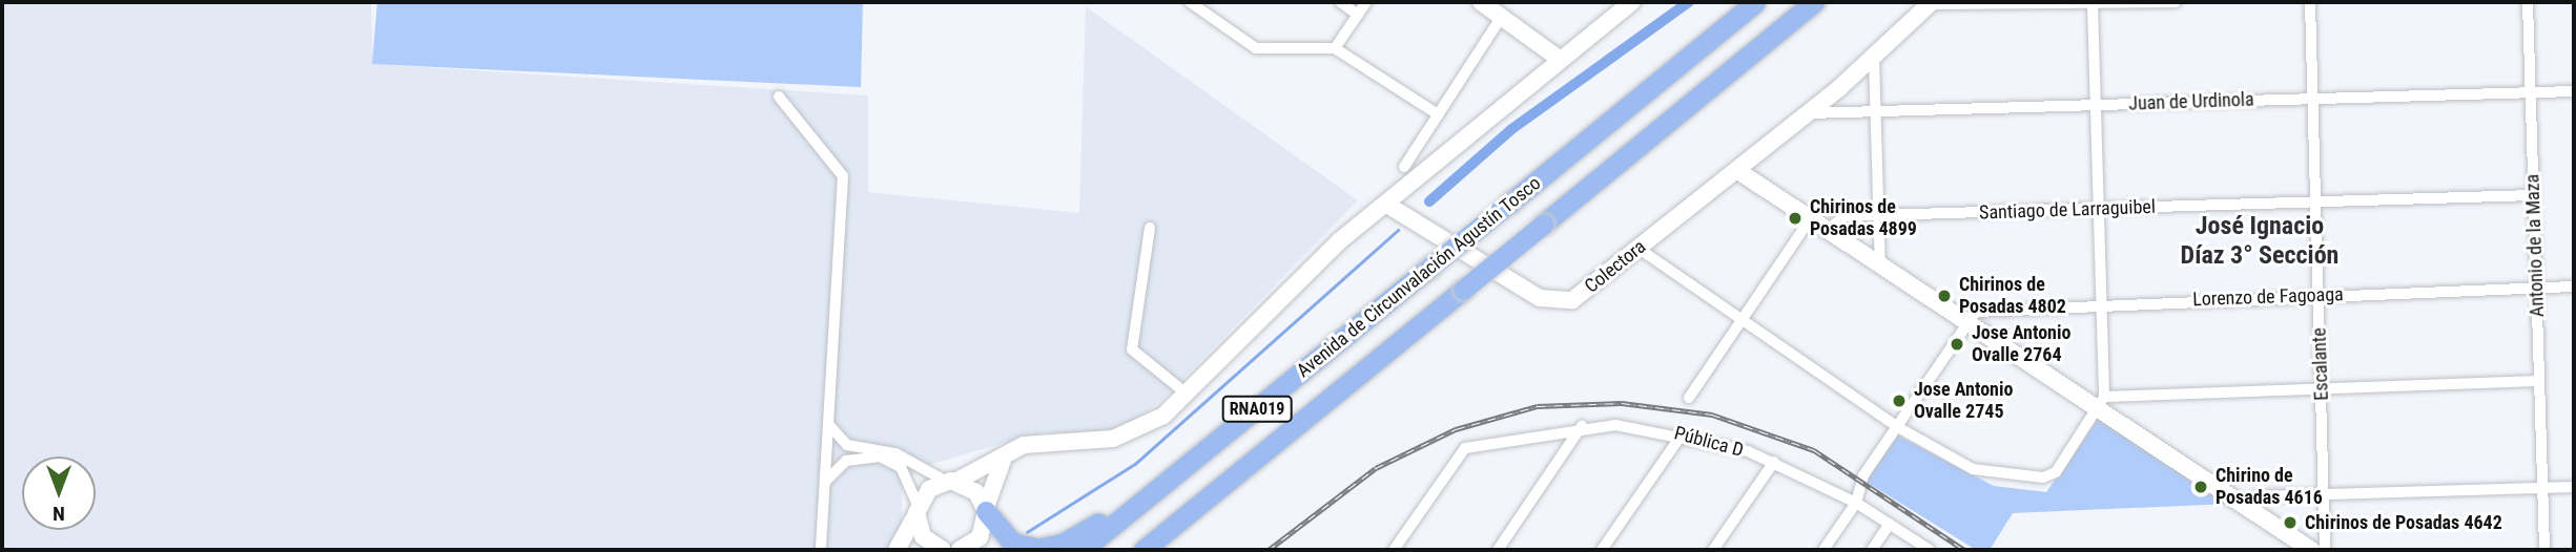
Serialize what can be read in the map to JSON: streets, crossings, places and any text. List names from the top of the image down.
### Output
{
  "streets": {
    "highway": ["Avenida de Circunvalación Agustín Tosco", "RNA019"],
    "main road": ["Colectora"],
    "street": [
      "Juan de Urdinola",
      "Santiago de Larraguibel",
      "Antonio de la Maza",
      "Lorenzo de Fagoaga",
      "Escalante",
      "Pública D"
    ]
  },
  "crossings": [
    ["Juan de Urdinola", "Antonio de la Maza"],
    ["Juan de Urdinola", "Colectora"],
    ["Juan de Urdinola", "Escalante"],
    ["Santiago de Larraguibel", "Antonio de la Maza"],
    ["Santiago de Larraguibel", "Escalante"],
    ["Antonio de la Maza", "Lorenzo de Fagoaga"],
    ["Lorenzo de Fagoaga", "Escalante"]
  ],
  "districts": ["José Ignacio Díaz 3° Sección"],
  "places": [
    "Chirinos de Posadas 4899",
    "Chirinos de Posadas 4802",
    "Jose Antonio Ovalle 2764",
    "Jose Antonio Ovalle 2745",
    "Chirino de Posadas 4616",
    "Chirinos de Posadas 4642"
  ],
  "north": "bottom"
}
